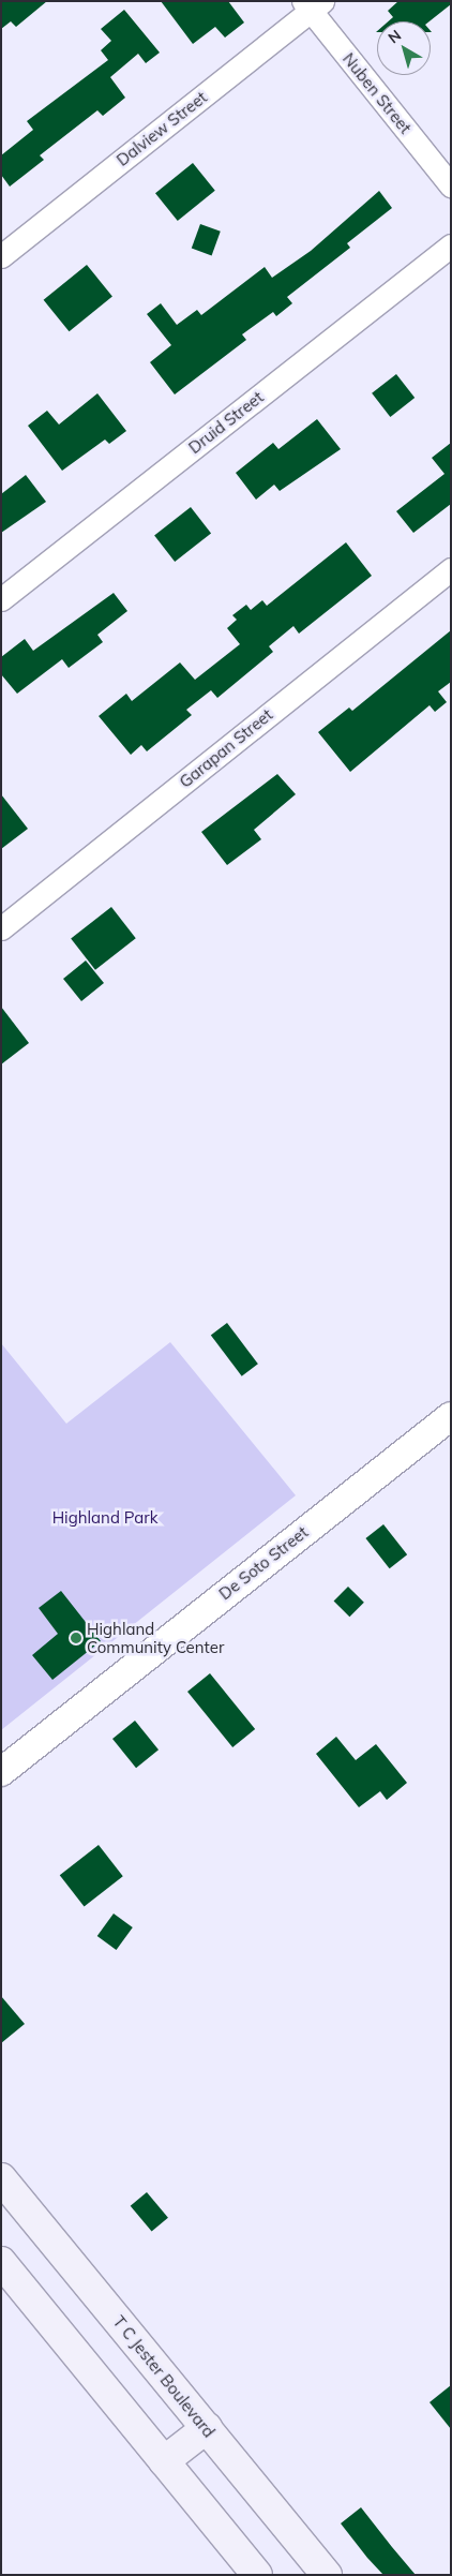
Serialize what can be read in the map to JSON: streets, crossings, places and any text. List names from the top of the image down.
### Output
{
  "streets": {
    "main road": ["T C Jester Boulevard"],
    "street": [
      "Nuben Street",
      "Dalview Street",
      "Druid Street",
      "Garapan Street",
      "De Soto Street"
    ]
  },
  "crossings": [
    ["Nuben Street", "Dalview Street"]
  ],
  "parks": ["Highland Park"],
  "places": ["Highland Community Center"],
  "north": "top left"
}
